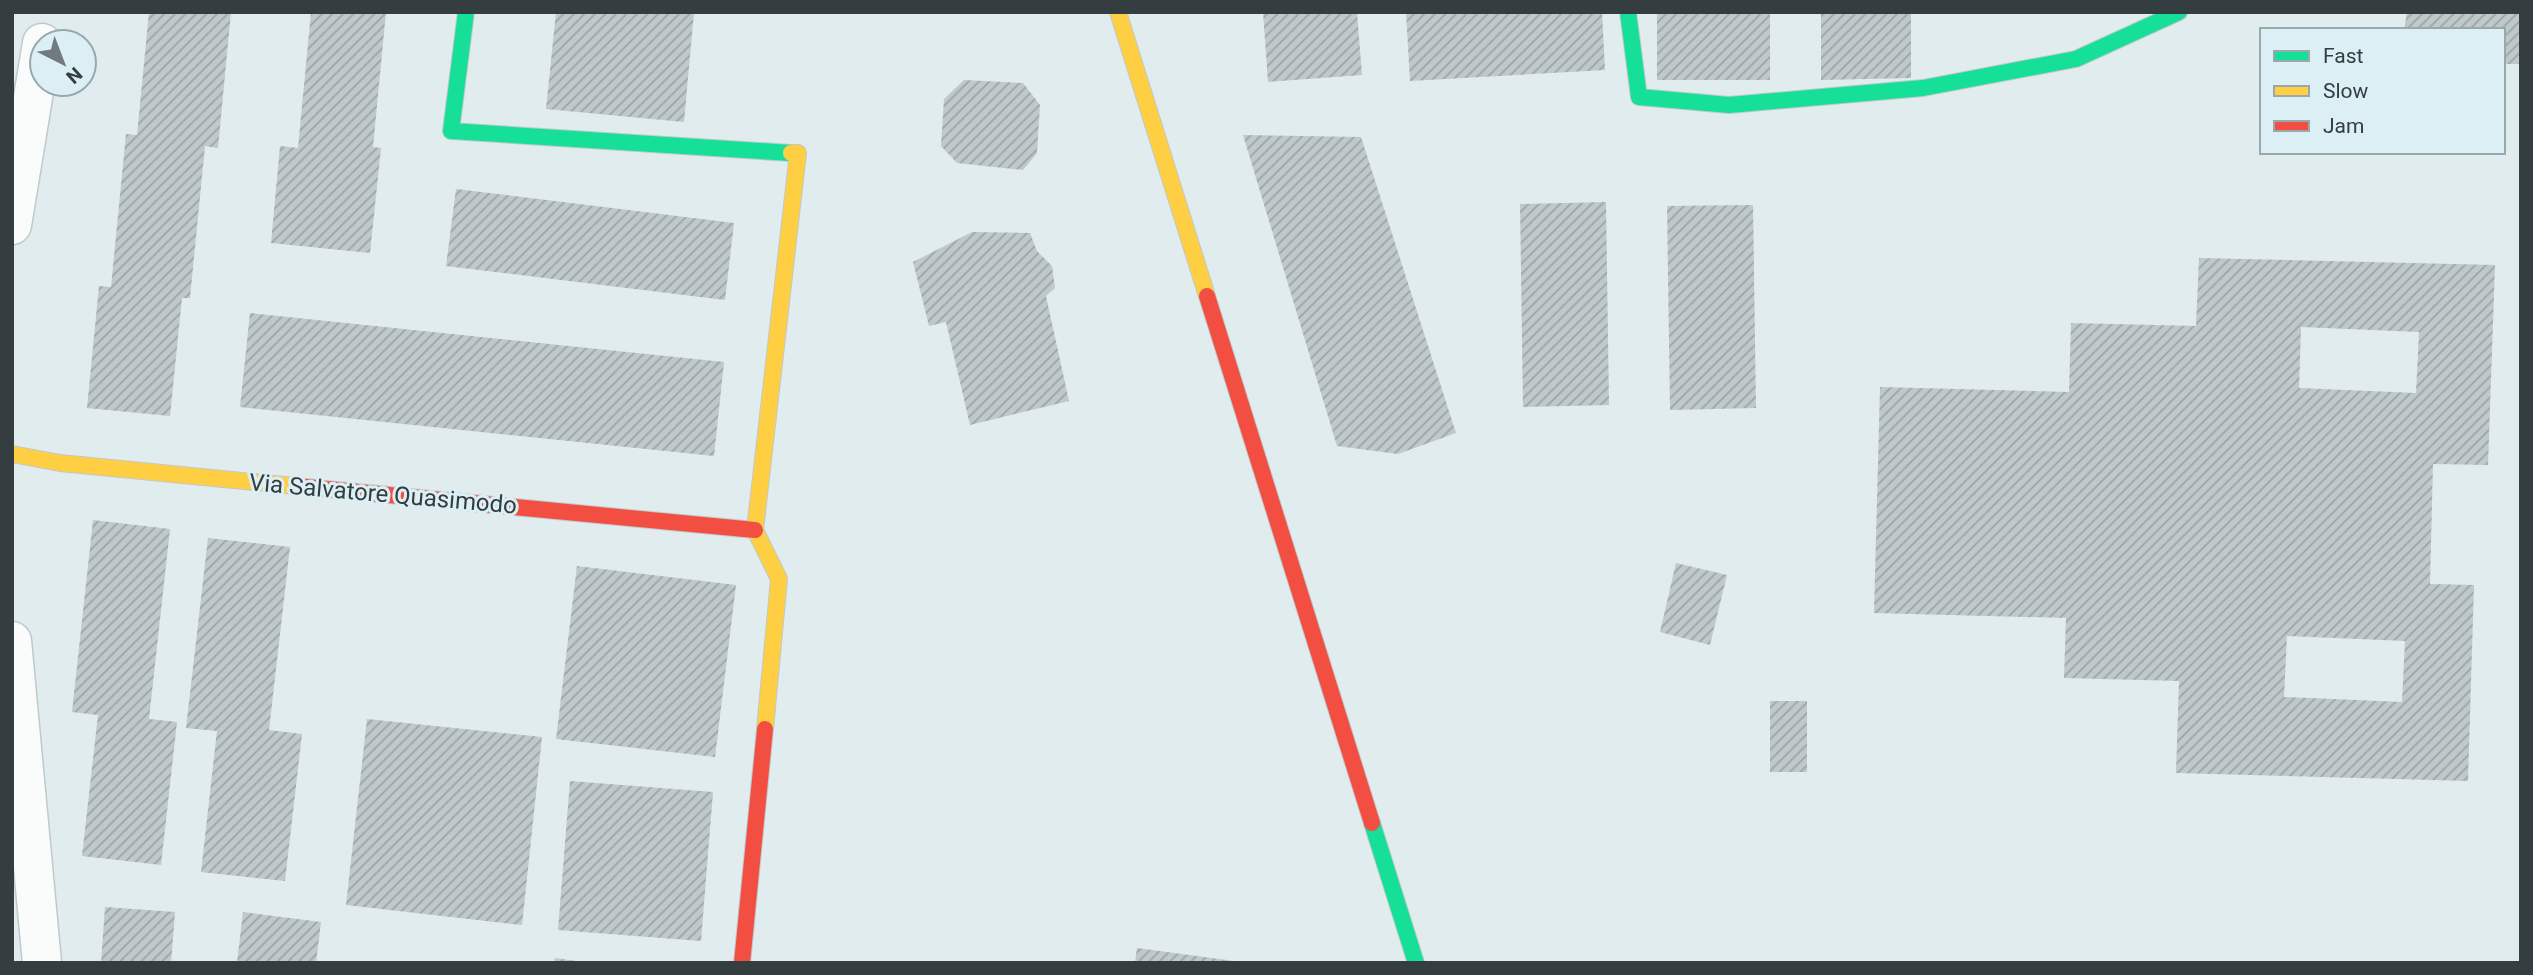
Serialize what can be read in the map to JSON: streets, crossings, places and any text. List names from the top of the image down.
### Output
{
  "streets": {
    "street": ["Via Salvatore Quasimodo"]
  },
  "legend": ["Fast", "Slow", "Jam"],
  "north": "bottom right"
}
